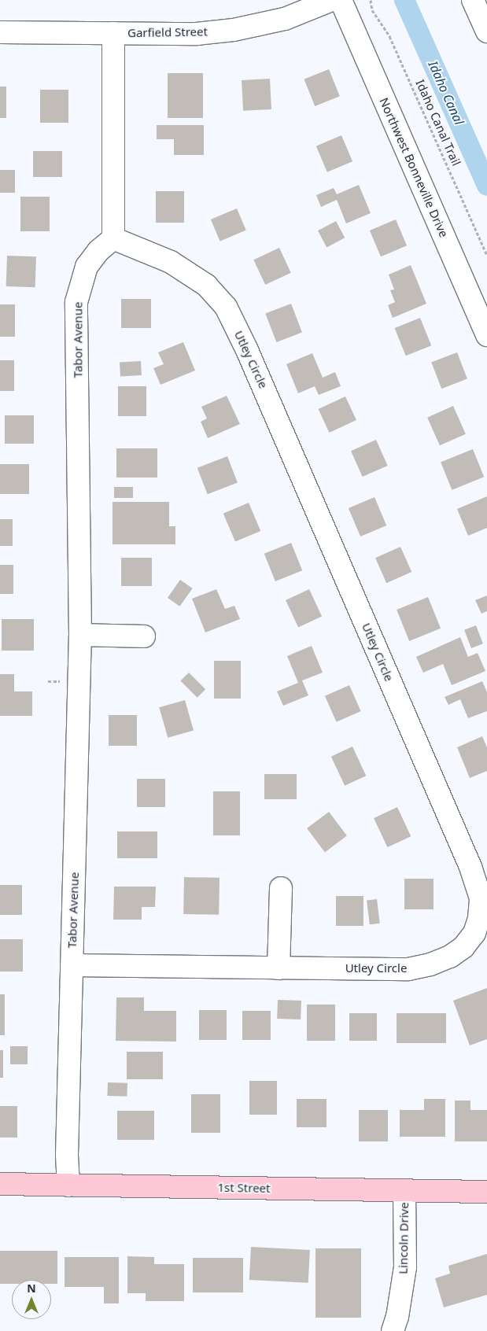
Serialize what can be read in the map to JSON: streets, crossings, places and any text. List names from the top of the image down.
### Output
{
  "streets": {
    "main road": ["1st Street"],
    "street": [
      "Garfield Street",
      "Northwest Bonneville Drive",
      "Tabor Avenue",
      "Utley Circle",
      "Lincoln Drive"
    ],
    "path": ["Idaho Canal Trail"]
  },
  "crossings": [
    ["Tabor Avenue", "Utley Circle"],
    ["Tabor Avenue", "1st Street"],
    ["1st Street", "Lincoln Drive"]
  ],
  "water": ["Idaho Canal"],
  "north": "top"
}
